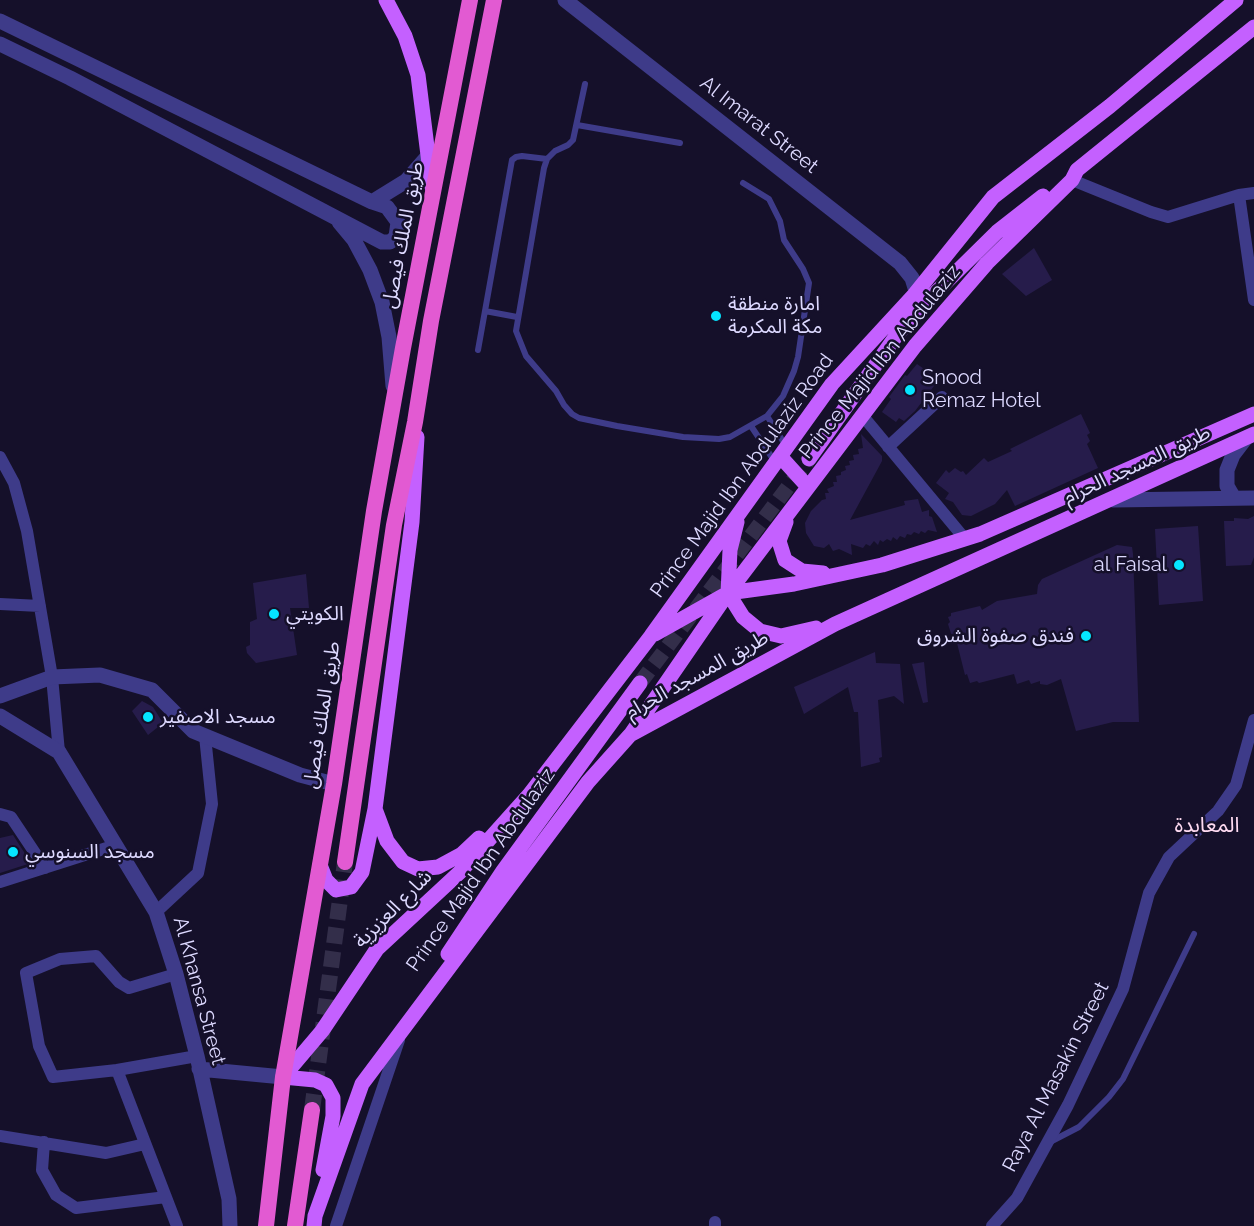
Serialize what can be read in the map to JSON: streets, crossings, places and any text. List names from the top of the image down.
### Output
{
  "streets": {
    "highway": ["طريق الملك فيصل"],
    "main road": [
      "Prince Majid Ibn Abdulaziz",
      "طريق المسجد الحرام",
      "Prince Majid Ibn Abdulaziz Road",
      "شارع العزيزية"
    ],
    "street": ["Al Imarat Street", "Al Khansa Street", "Raya Al Masakin Street"]
  },
  "crossings": [
    ["Al Imarat Street", "Prince Majid Ibn Abdulaziz Road"],
    ["طريق الملك فيصل", "شارع العزيزية"],
    ["Prince Majid Ibn Abdulaziz", "طريق المسجد الحرام"],
    ["طريق المسجد الحرام", "Prince Majid Ibn Abdulaziz Road"],
    ["طريق المسجد الحرام", "شارع العزيزية"],
    ["Prince Majid Ibn Abdulaziz Road", "شارع العزيزية"]
  ],
  "districts": ["المعابدة"],
  "places": [
    "امارة منطقة مكة المكرمة",
    "Snood Remaz Hotel",
    "al Faisal",
    "الكويتي",
    "فندق صفوة الشروق",
    "مسجد الاصفير",
    "مسجد السنوسي"
  ]
}
